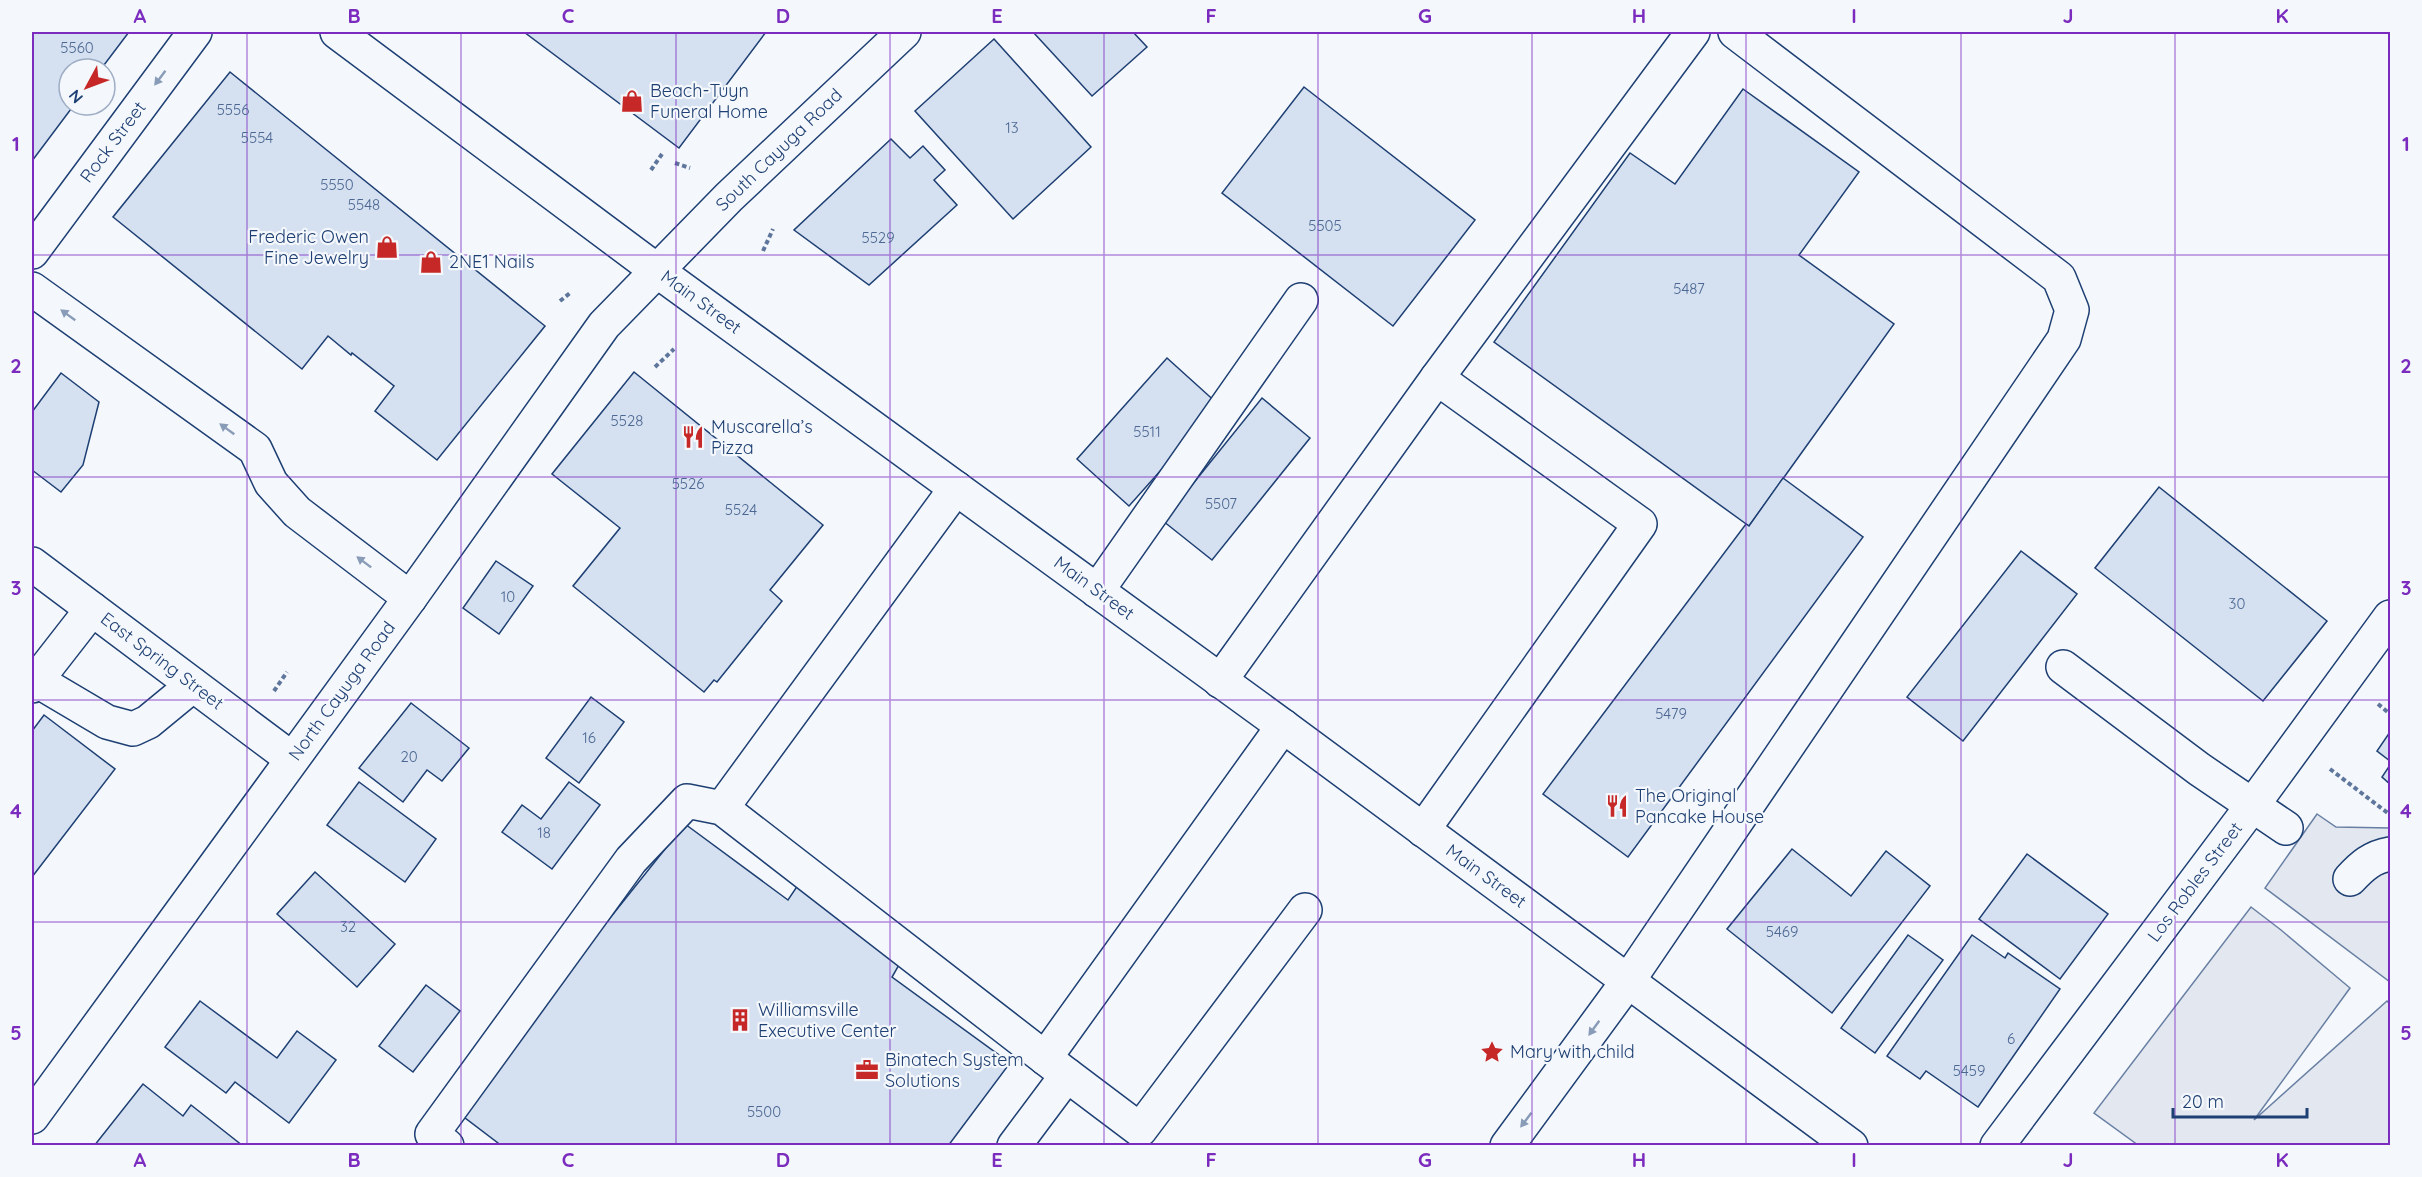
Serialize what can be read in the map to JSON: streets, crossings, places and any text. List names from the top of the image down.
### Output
{
  "streets": {
    "street": [
      "Rock Street",
      "South Cayuga Road",
      "Main Street",
      "East Spring Street",
      "North Cayuga Road",
      "Los Robles Street"
    ]
  },
  "crossings": [
    ["South Cayuga Road", "Main Street"],
    ["South Cayuga Road", "North Cayuga Road"],
    ["Main Street", "North Cayuga Road"],
    ["East Spring Street", "North Cayuga Road"]
  ],
  "one_way": ["Rock Street"],
  "places": {
    "shop": ["Beach-Tuyn Funeral Home", "Frederic Owen Fine Jewelry", "2NE1 Nails"],
    "restaurant": ["Muscarella’s Pizza", "The Original Pancake House"],
    "building": ["Williamsville Executive Center"],
    "place": ["Mary with child"],
    "office": ["Binatech System Solutions"]
  },
  "house_numbers": [
    "5560",
    "5556",
    "13",
    "5554",
    "5550",
    "5548",
    "5505",
    "5529",
    "5487",
    "5528",
    "5511",
    "5526",
    "5507",
    "5524",
    "10",
    "30",
    "5479",
    "16",
    "20",
    "18",
    "32",
    "5469",
    "6",
    "5459",
    "5500"
  ],
  "scale_bar": "20 m",
  "north": "bottom left",
  "grid": {
    "columns": [
      "A",
      "B",
      "C",
      "D",
      "E",
      "F",
      "G",
      "H",
      "I",
      "J",
      "K"
    ],
    "rows": [
      "1",
      "2",
      "3",
      "4",
      "5"
    ]
  }
}
